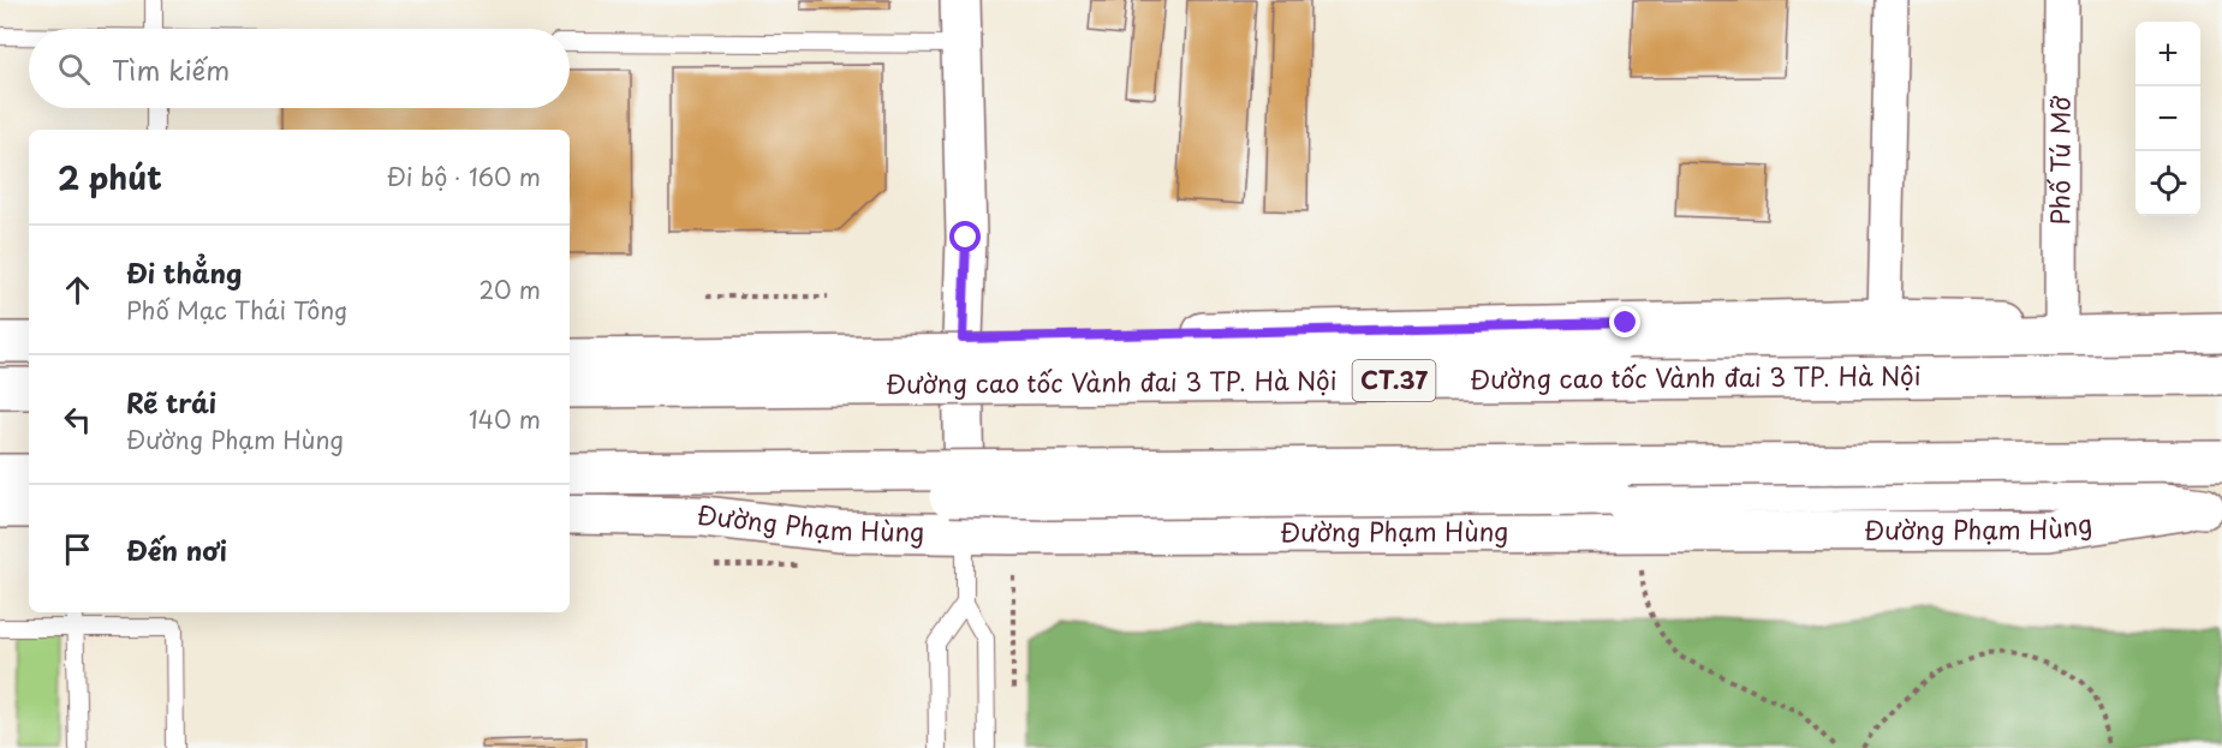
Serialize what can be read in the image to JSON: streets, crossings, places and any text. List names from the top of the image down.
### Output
{
  "streets": {
    "main road": ["Đường cao tốc Vành đai 3 TP. Hà Nội", "CT.37", "Đường Phạm Hùng"],
    "street": ["Phố Tú Mỡ"]
  },
  "page": {
    "map_buttons": ["+", "−"],
    "search": "Tìm kiếm",
    "heading": ["2 phút", "Đi bộ · 160 m"],
    "list": [
      ["Đi thẳng", "Phố Mạc Thái Tông", "20 m"],
      ["Rẽ trái", "Đường Phạm Hùng", "140 m"],
      "Đến nơi"
    ]
  }
}
